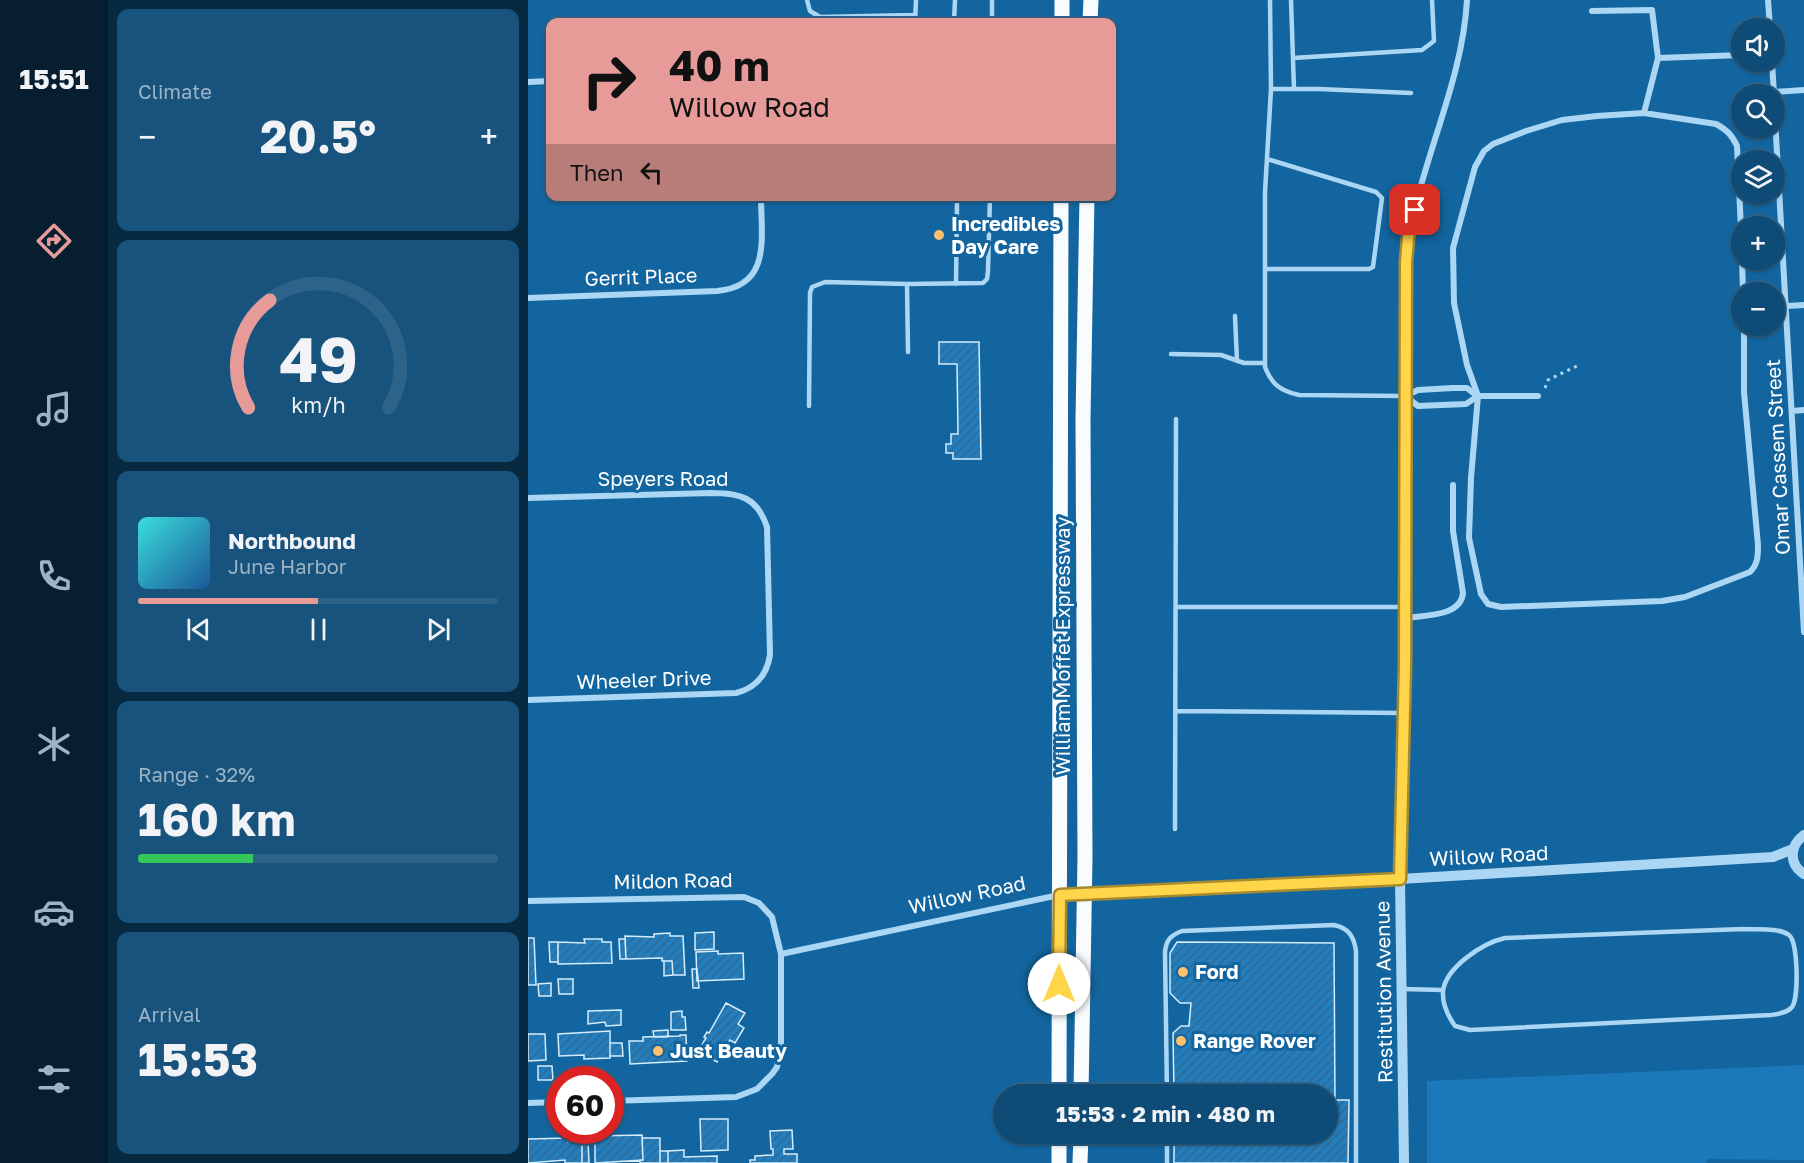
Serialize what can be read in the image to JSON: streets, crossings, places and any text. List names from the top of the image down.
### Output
{
  "streets": {
    "main road": ["William Moffet Expressway"],
    "street": [
      "Gerrit Place",
      "Omar Cassem Street",
      "Speyers Road",
      "Wheeler Drive",
      "Willow Road",
      "Mildon Road",
      "Restitution Avenue"
    ]
  },
  "crossings": [
    ["Speyers Road", "Wheeler Drive"],
    ["William Moffet Expressway", "Willow Road"],
    ["Willow Road", "Mildon Road"],
    ["Willow Road", "Restitution Avenue"]
  ],
  "places": [
    "Incredibles Day Care",
    "Ford",
    "Range Rover",
    "Just Beauty"
  ],
  "page": {
    "tabs": "15:51",
    "tile": [
      "Climate",
      ["Range · 32%", "160 km"],
      ["Arrival", "15:53"]
    ],
    "map_buttons": ["+", "−"],
    "turn": ["40 m", "Willow Road"],
    "heat": ["−", "20.5°", "+"],
    "then": "Then",
    "song": ["Northbound", "June Harbor"],
    "limit": "60",
    "trip": "15:53 · 2 min · 480 m",
    "gauge": ["49", "km/h"]
  }
}
